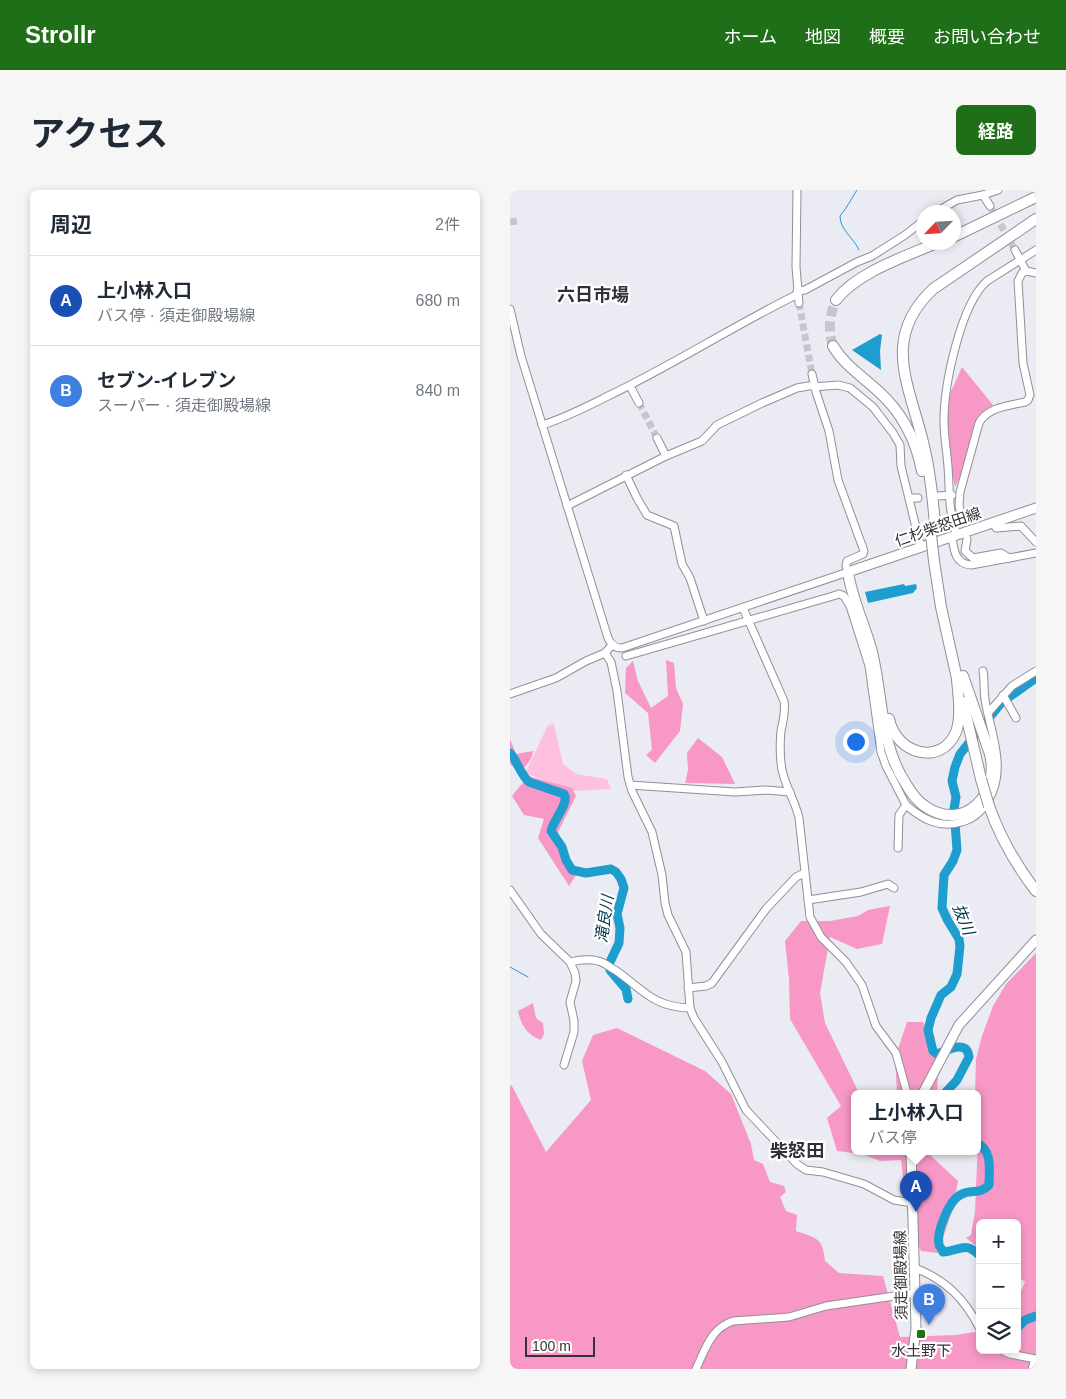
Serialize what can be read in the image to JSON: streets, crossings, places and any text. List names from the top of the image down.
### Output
{
  "streets": {
    "main road": ["仁杉柴怒田線", "須走御殿場線"]
  },
  "districts": ["六日市場", "柴怒田"],
  "water": ["滝良川", "抜川"],
  "places": {
    "transit": ["水土野下"]
  },
  "scale_bar": "100 m",
  "north": "bottom left",
  "page": {
    "header": "Strollr",
    "nav": [
      "ホーム",
      "地図",
      "概要",
      "お問い合わせ"
    ],
    "title": "アクセス",
    "buttons": "経路",
    "heading": ["周辺", "2件"],
    "list": [
      {
        "mark": "A",
        "name": "上小林入口",
        "note": "バス停 · 須走御殿場線",
        "value": "680 m"
      },
      {
        "mark": "B",
        "name": "セブン-イレブン",
        "note": "スーパー · 須走御殿場線",
        "value": "840 m"
      }
    ],
    "popup": ["上小林入口", "バス停"],
    "pins": ["A", "B"],
    "map_buttons": ["+", "−"],
    "scale": "100 m"
  }
}
